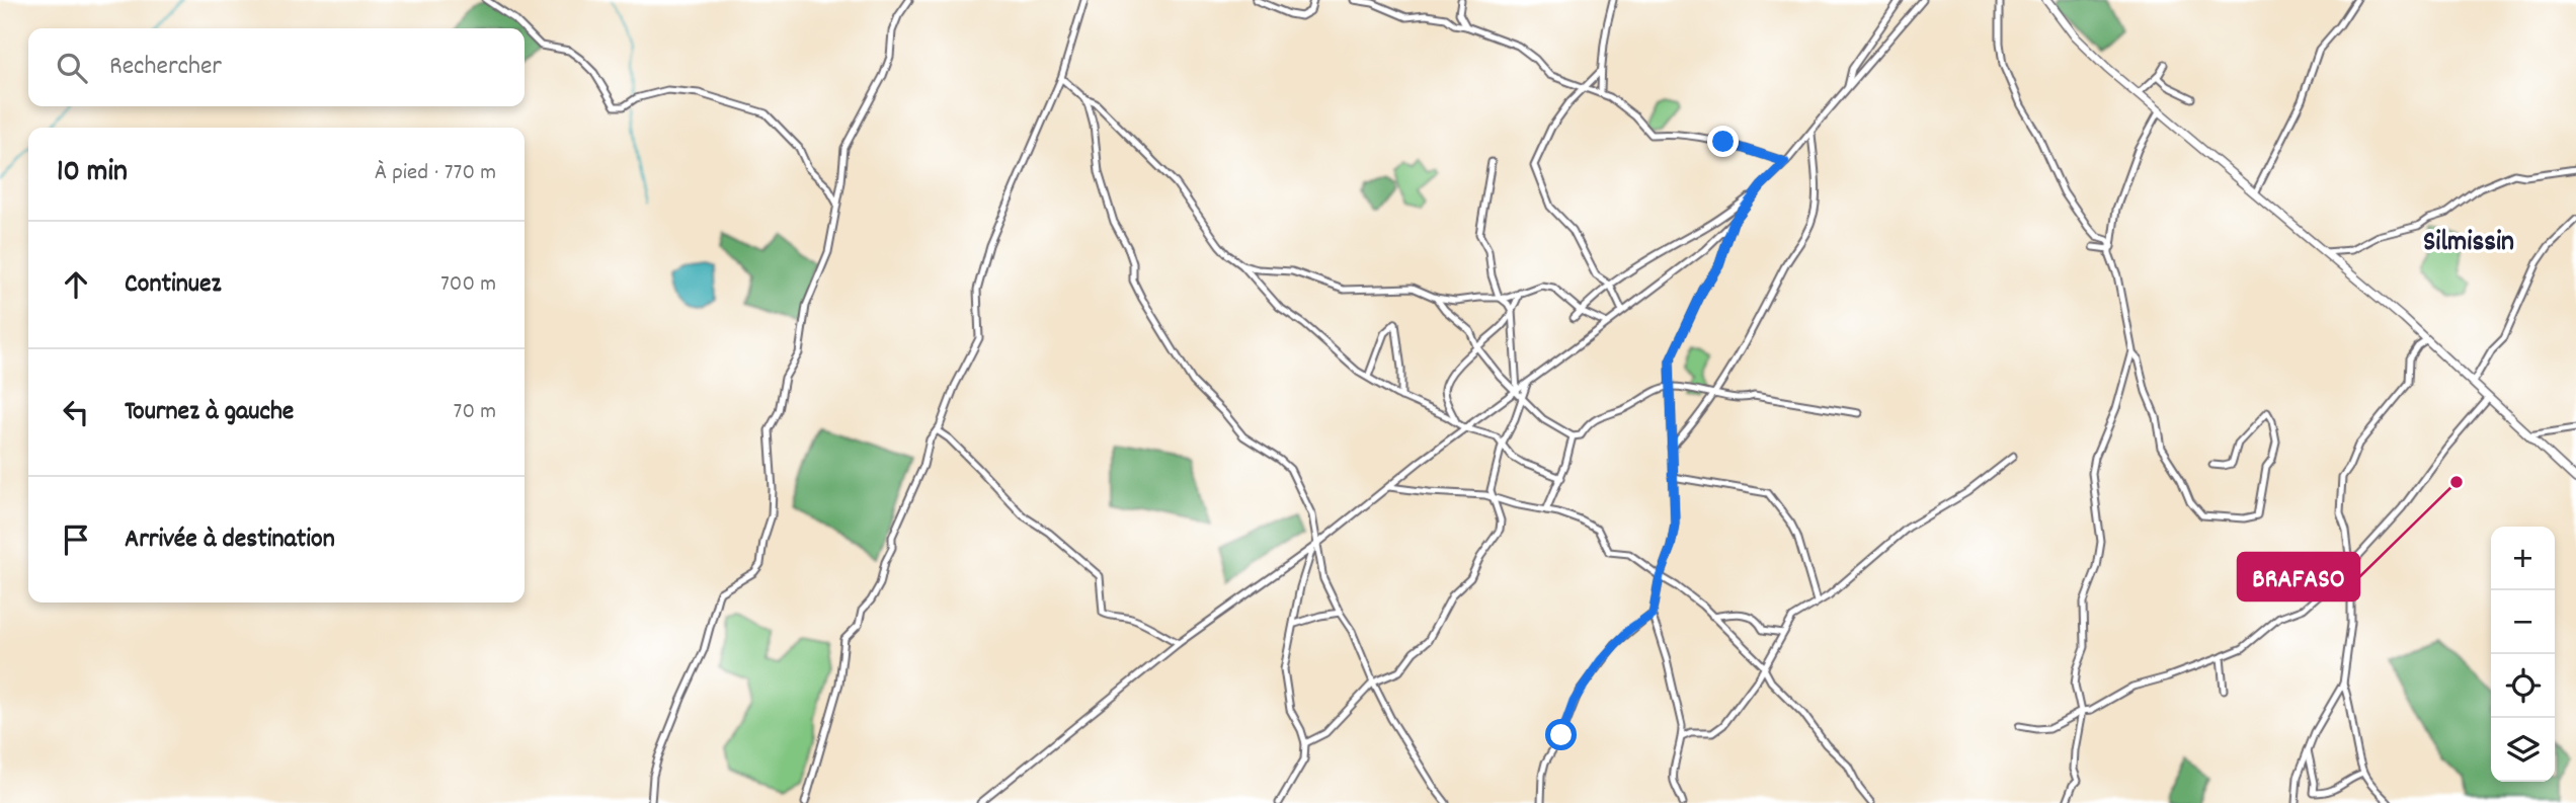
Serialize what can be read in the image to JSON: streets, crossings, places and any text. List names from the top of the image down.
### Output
{
  "districts": ["Silmissin"],
  "places": ["BRAFASO"],
  "page": {
    "search": "Rechercher",
    "heading": ["10 min", "À pied · 770 m"],
    "list": [
      ["Continuez", "700 m"],
      ["Tournez à gauche", "70 m"],
      "Arrivée à destination"
    ],
    "map_buttons": ["+", "−"]
  }
}
